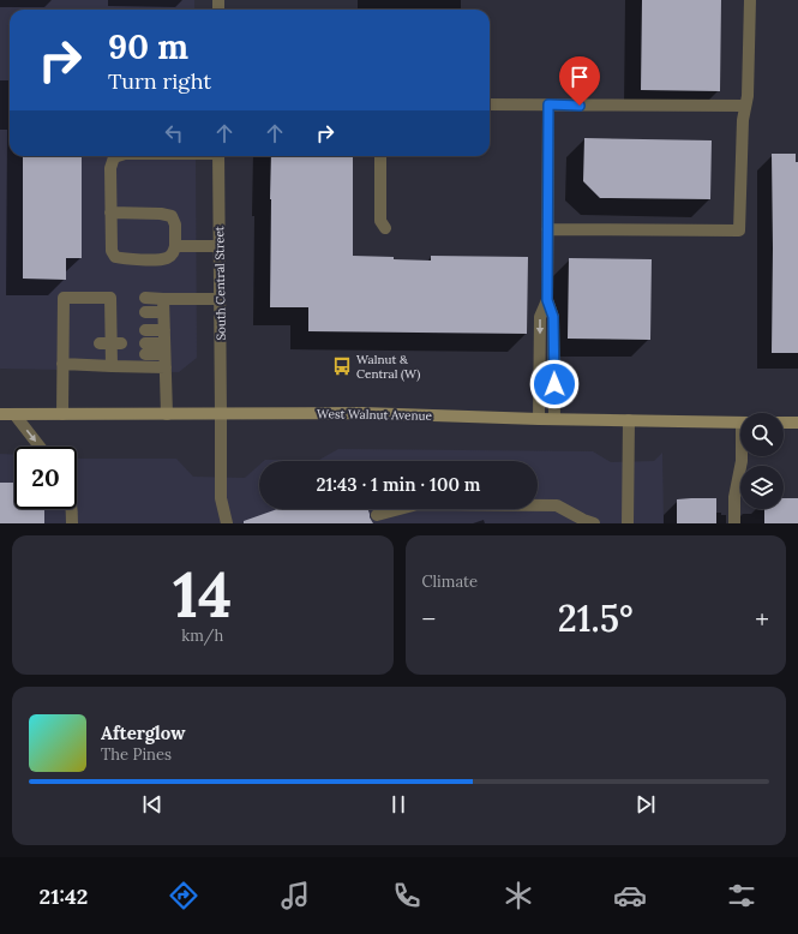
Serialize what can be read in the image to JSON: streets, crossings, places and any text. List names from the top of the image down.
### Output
{
  "streets": {
    "main road": ["West Walnut Avenue"],
    "street": ["South Central Street"]
  },
  "crossings": [
    ["South Central Street", "West Walnut Avenue"]
  ],
  "places": {
    "bus stop": ["Walnut & Central (W)"]
  },
  "page": {
    "turn": ["90 m", "Turn right"],
    "limit": "20",
    "trip": "21:43 · 1 min · 100 m",
    "tile": [
      ["14", "km/h"],
      "Climate"
    ],
    "heat": ["−", "21.5°", "+"],
    "song": ["Afterglow", "The Pines"],
    "tabs": "21:42"
  }
}
